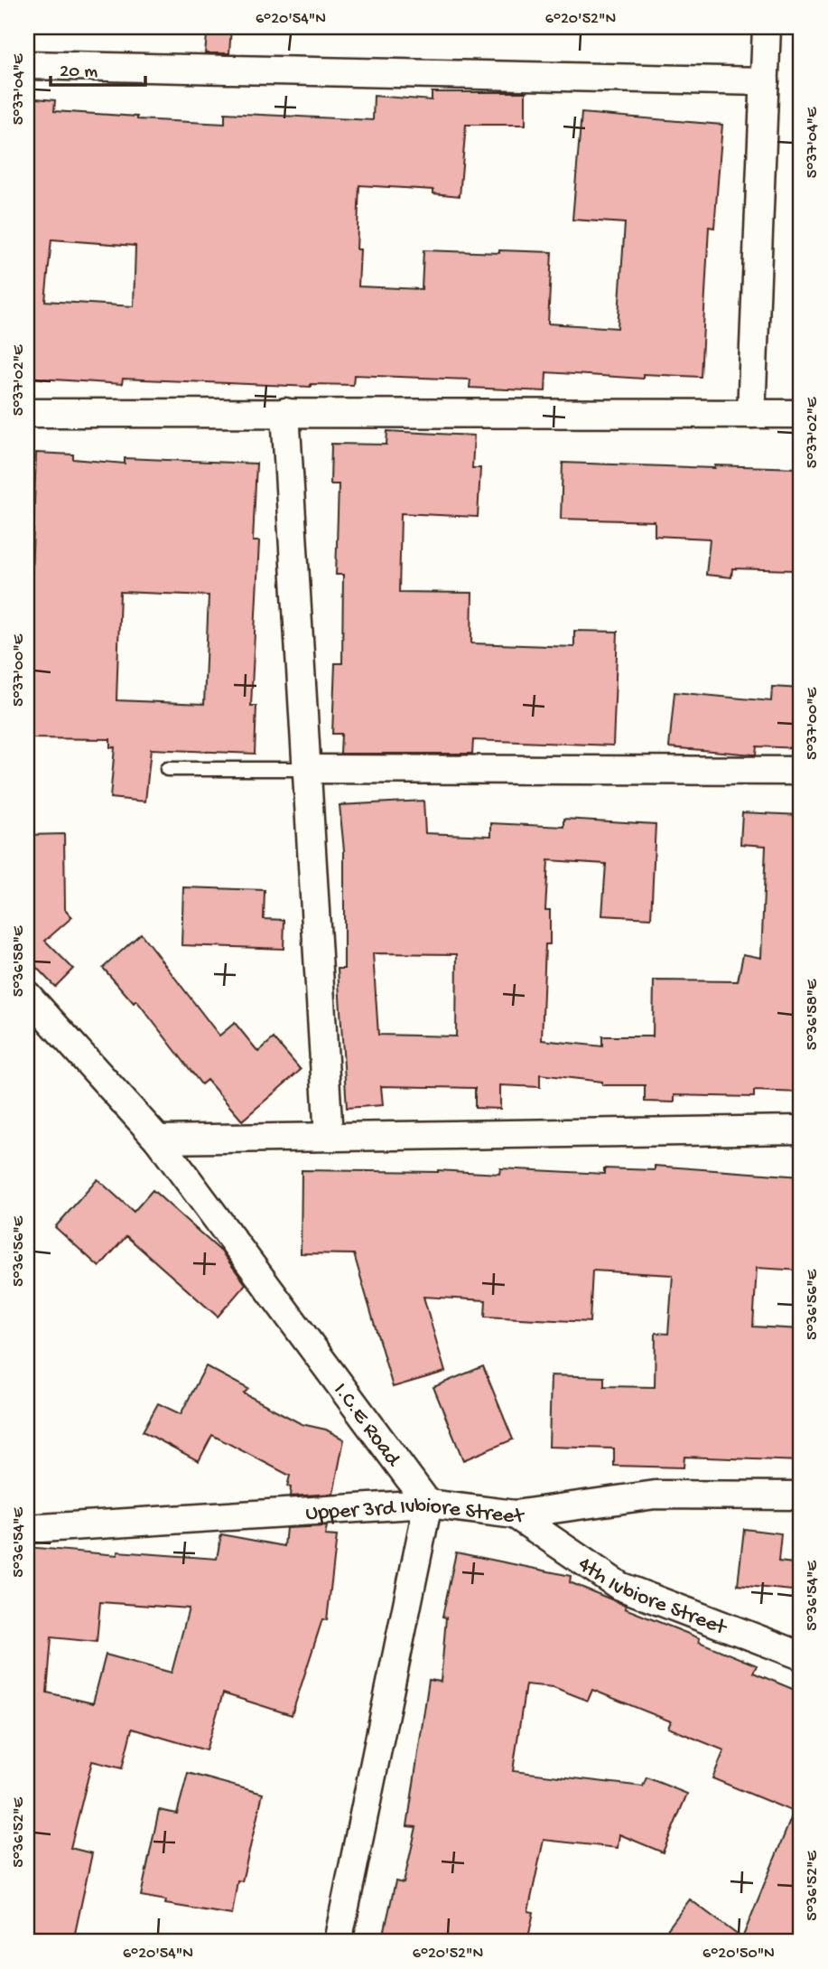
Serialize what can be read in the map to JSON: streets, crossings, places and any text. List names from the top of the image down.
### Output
{
  "streets": {
    "street": ["I.C.E Road", "Upper 3rd Ivbiore Street", "4th Ivbiore Street"]
  },
  "crossings": [
    ["I.C.E Road", "Upper 3rd Ivbiore Street"],
    ["Upper 3rd Ivbiore Street", "4th Ivbiore Street"]
  ],
  "scale_bar": "20 m",
  "coordinates": [
    "6°20'54\"N",
    "6°20'52\"N",
    "5°37'04\"E",
    "5°37'02\"E",
    "5°37'00\"E",
    "5°36'58\"E",
    "5°36'56\"E",
    "5°36'54\"E",
    "5°36'52\"E",
    "6°20'50\"N"
  ]
}
